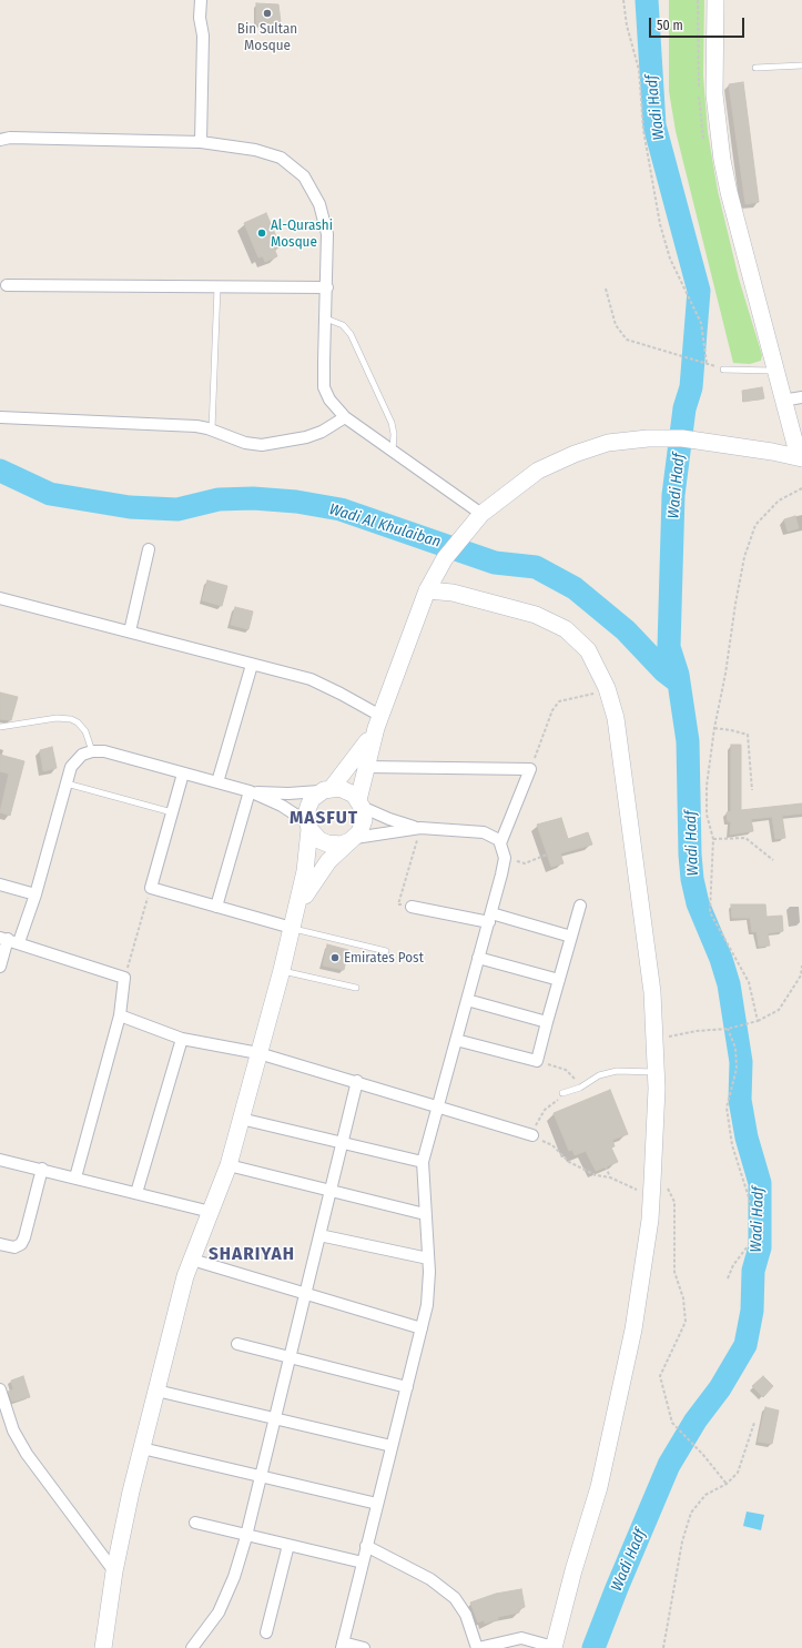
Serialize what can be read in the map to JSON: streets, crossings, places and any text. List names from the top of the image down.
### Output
{
  "districts": ["MASFUT", "SHARIYAH"],
  "water": ["Wadi Hadf", "Wadi Al Khulaiban"],
  "places": ["Bin Sultan Mosque", "Al-Qurashi Mosque", "Emirates Post"],
  "scale_bar": "50 m"
}
